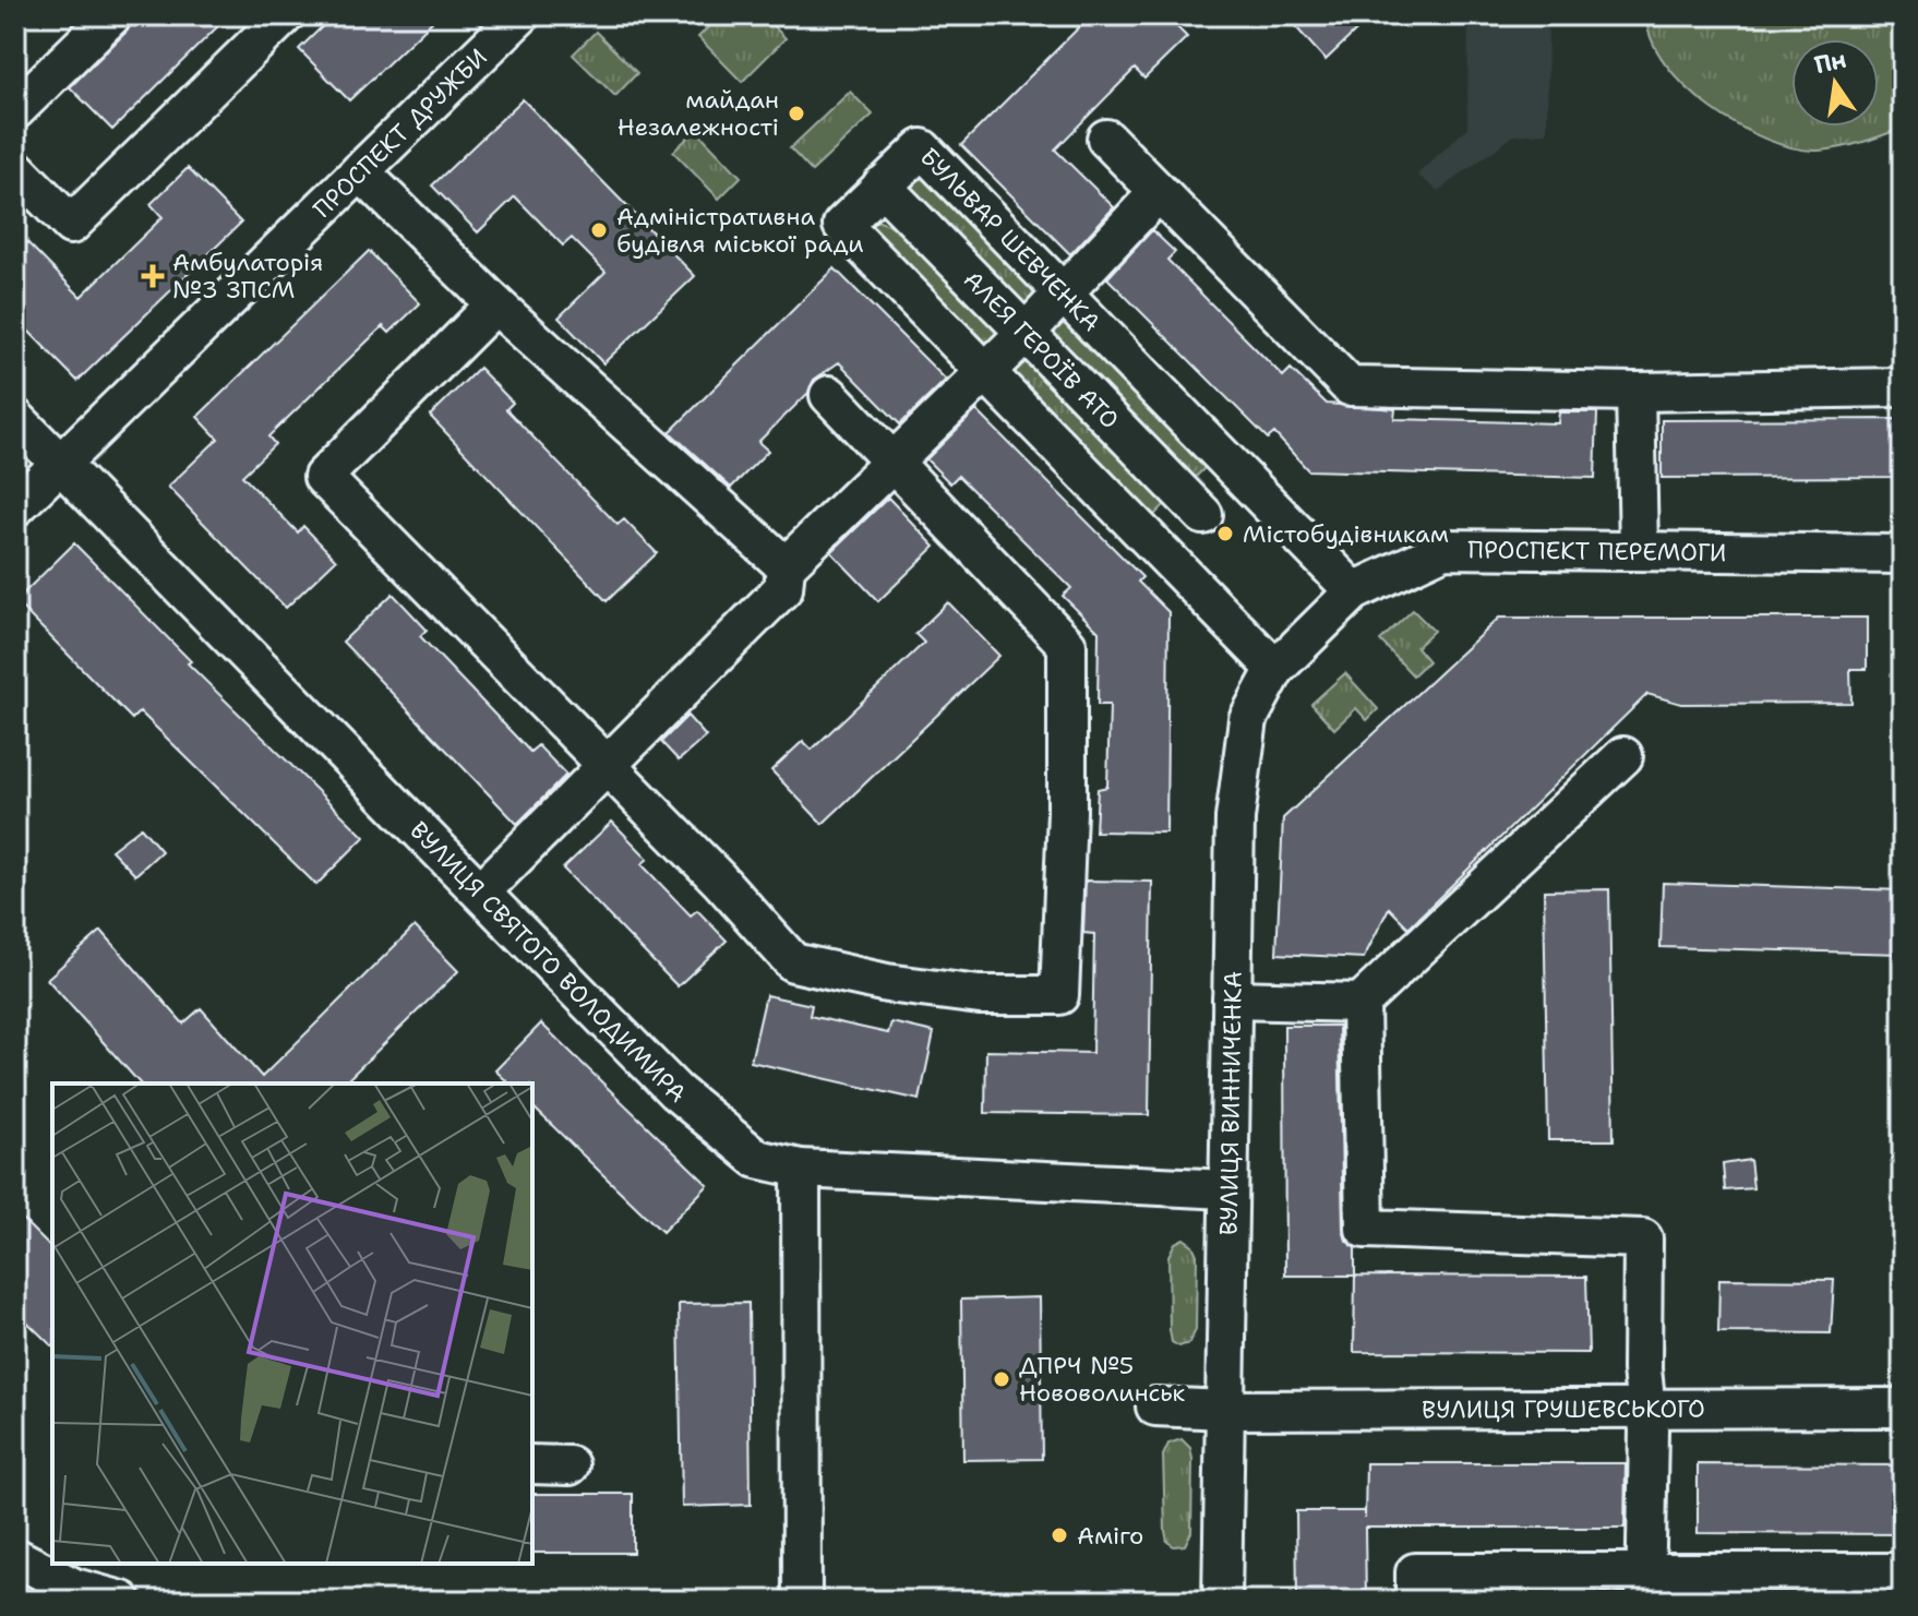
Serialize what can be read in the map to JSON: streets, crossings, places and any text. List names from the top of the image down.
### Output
{
  "streets": {
    "street": [
      "ПРОСПЕКТ ДРУЖБИ",
      "БУЛЬВАР ШЕВЧЕНКА",
      "АЛЕЯ ГЕРОЇВ АТО",
      "ПРОСПЕКТ ПЕРЕМОГИ",
      "ВУЛИЦЯ СВЯТОГО ВОЛОДИМИРА",
      "ВУЛИЦЯ ВИННИЧЕНКА",
      "ВУЛИЦЯ ГРУШЕВСЬКОГО"
    ]
  },
  "crossings": [
    ["ПРОСПЕКТ ДРУЖБИ", "ВУЛИЦЯ СВЯТОГО ВОЛОДИМИРА"],
    ["БУЛЬВАР ШЕВЧЕНКА", "АЛЕЯ ГЕРОЇВ АТО"],
    ["БУЛЬВАР ШЕВЧЕНКА", "ПРОСПЕКТ ПЕРЕМОГИ"],
    ["БУЛЬВАР ШЕВЧЕНКА", "ВУЛИЦЯ ВИННИЧЕНКА"],
    ["ПРОСПЕКТ ПЕРЕМОГИ", "ВУЛИЦЯ ВИННИЧЕНКА"],
    ["ВУЛИЦЯ СВЯТОГО ВОЛОДИМИРА", "ВУЛИЦЯ ВИННИЧЕНКА"],
    ["ВУЛИЦЯ ВИННИЧЕНКА", "ВУЛИЦЯ ГРУШЕВСЬКОГО"]
  ],
  "places": {
    "other": [
      "майдан Незалежності",
      "Адміністративна будівля міської ради",
      "Містобудівникам",
      "ДПРЧ №5 Нововолинськ",
      "Аміго"
    ],
    "health": ["Амбулаторія №3 ЗПСМ"]
  },
  "north": "top"
}
